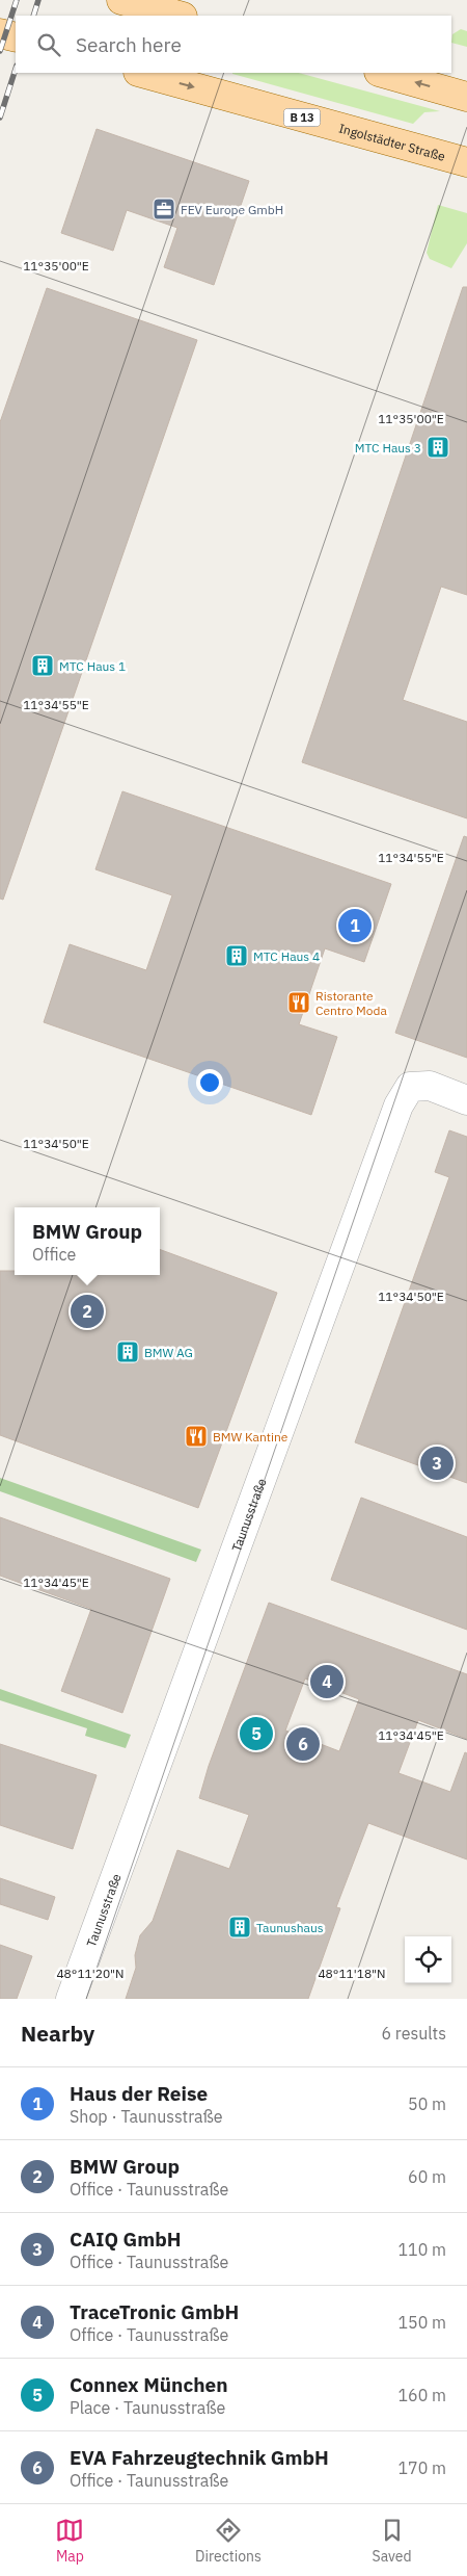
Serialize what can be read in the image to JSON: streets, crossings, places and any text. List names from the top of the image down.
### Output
{
  "streets": {
    "main road": ["B 13", "Ingolstädter Straße"],
    "street": ["Taunusstraße"]
  },
  "places": {
    "office": ["FEV Europe GmbH"],
    "building": [
      "MTC Haus 3",
      "MTC Haus 1",
      "MTC Haus 4",
      "BMW AG",
      "Taunushaus"
    ],
    "restaurant": ["Ristorante Centro Moda", "BMW Kantine"]
  },
  "page": {
    "search": "Search here",
    "pins": [
      "1",
      "2",
      "3",
      "4",
      "5",
      "6"
    ],
    "popup": ["BMW Group", "Office"],
    "heading": ["Nearby", "6 results"],
    "list": [
      {
        "mark": "1",
        "name": "Haus der Reise",
        "note": "Shop · Taunusstraße",
        "value": "50 m"
      },
      {
        "mark": "2",
        "name": "BMW Group",
        "note": "Office · Taunusstraße",
        "value": "60 m"
      },
      {
        "mark": "3",
        "name": "CAIQ GmbH",
        "note": "Office · Taunusstraße",
        "value": "110 m"
      },
      {
        "mark": "4",
        "name": "TraceTronic GmbH",
        "note": "Office · Taunusstraße",
        "value": "150 m"
      },
      {
        "mark": "5",
        "name": "Connex München",
        "note": "Place · Taunusstraße",
        "value": "160 m"
      },
      {
        "mark": "6",
        "name": "EVA Fahrzeugtechnik GmbH",
        "note": "Office · Taunusstraße",
        "value": "170 m"
      }
    ],
    "nav": ["Map", "Directions", "Saved"]
  },
  "coordinates": [
    "11°35'00\"E",
    "11°34'55\"E",
    "11°34'50\"E",
    "11°34'45\"E",
    "48°11'20\"N",
    "48°11'18\"N"
  ]
}
